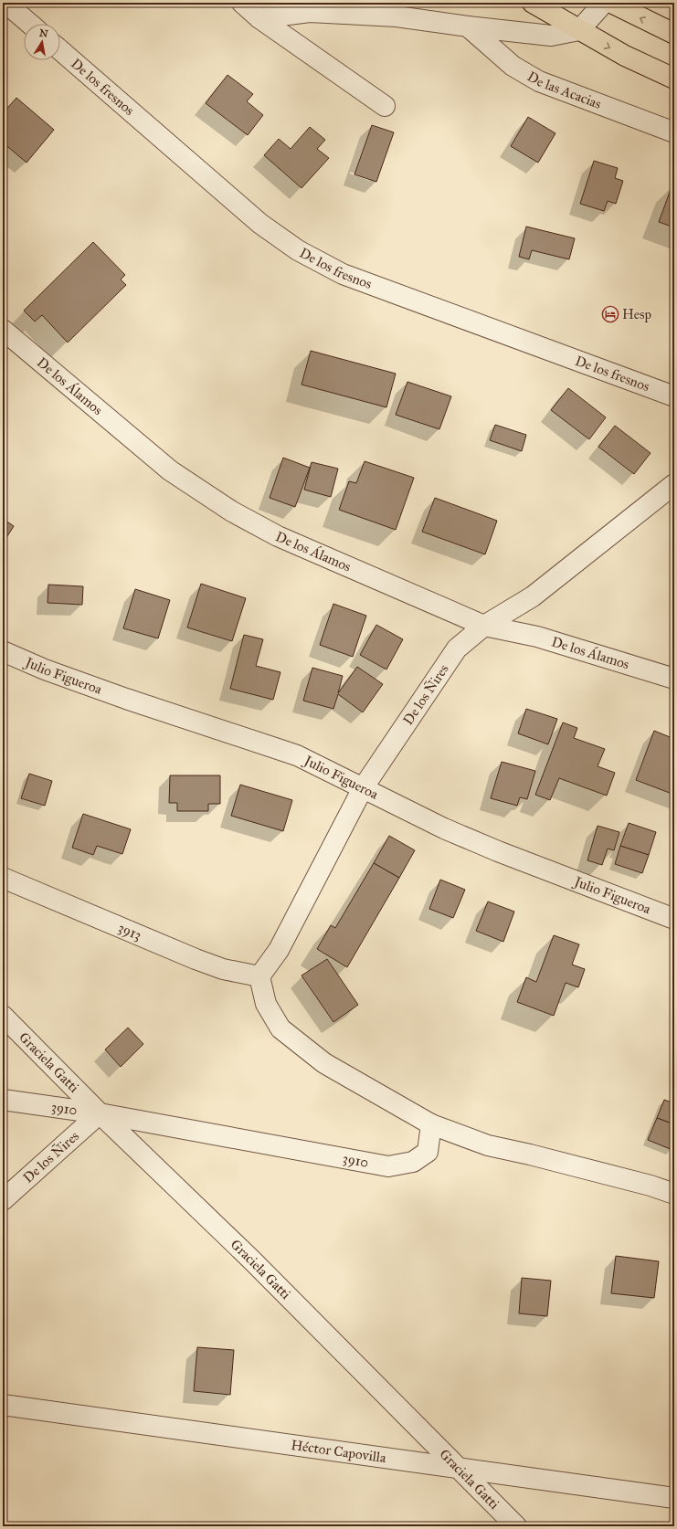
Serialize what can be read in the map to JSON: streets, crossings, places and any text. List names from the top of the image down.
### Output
{
  "streets": {
    "street": [
      "De los fresnos",
      "De las Acacias",
      "De los Álamos",
      "Julio Figueroa",
      "De los Ñires",
      "3913",
      "Graciela Gatti",
      "3910",
      "Héctor Capovilla"
    ]
  },
  "crossings": [
    ["De los Álamos", "De los Ñires"],
    ["Julio Figueroa", "De los Ñires"],
    ["De los Ñires", "3913"],
    ["De los Ñires", "Graciela Gatti"],
    ["De los Ñires", "3910"],
    ["Graciela Gatti", "3910"],
    ["Graciela Gatti", "Héctor Capovilla"]
  ],
  "places": {
    "hotel": ["Hesp"]
  },
  "north": "top"
}
